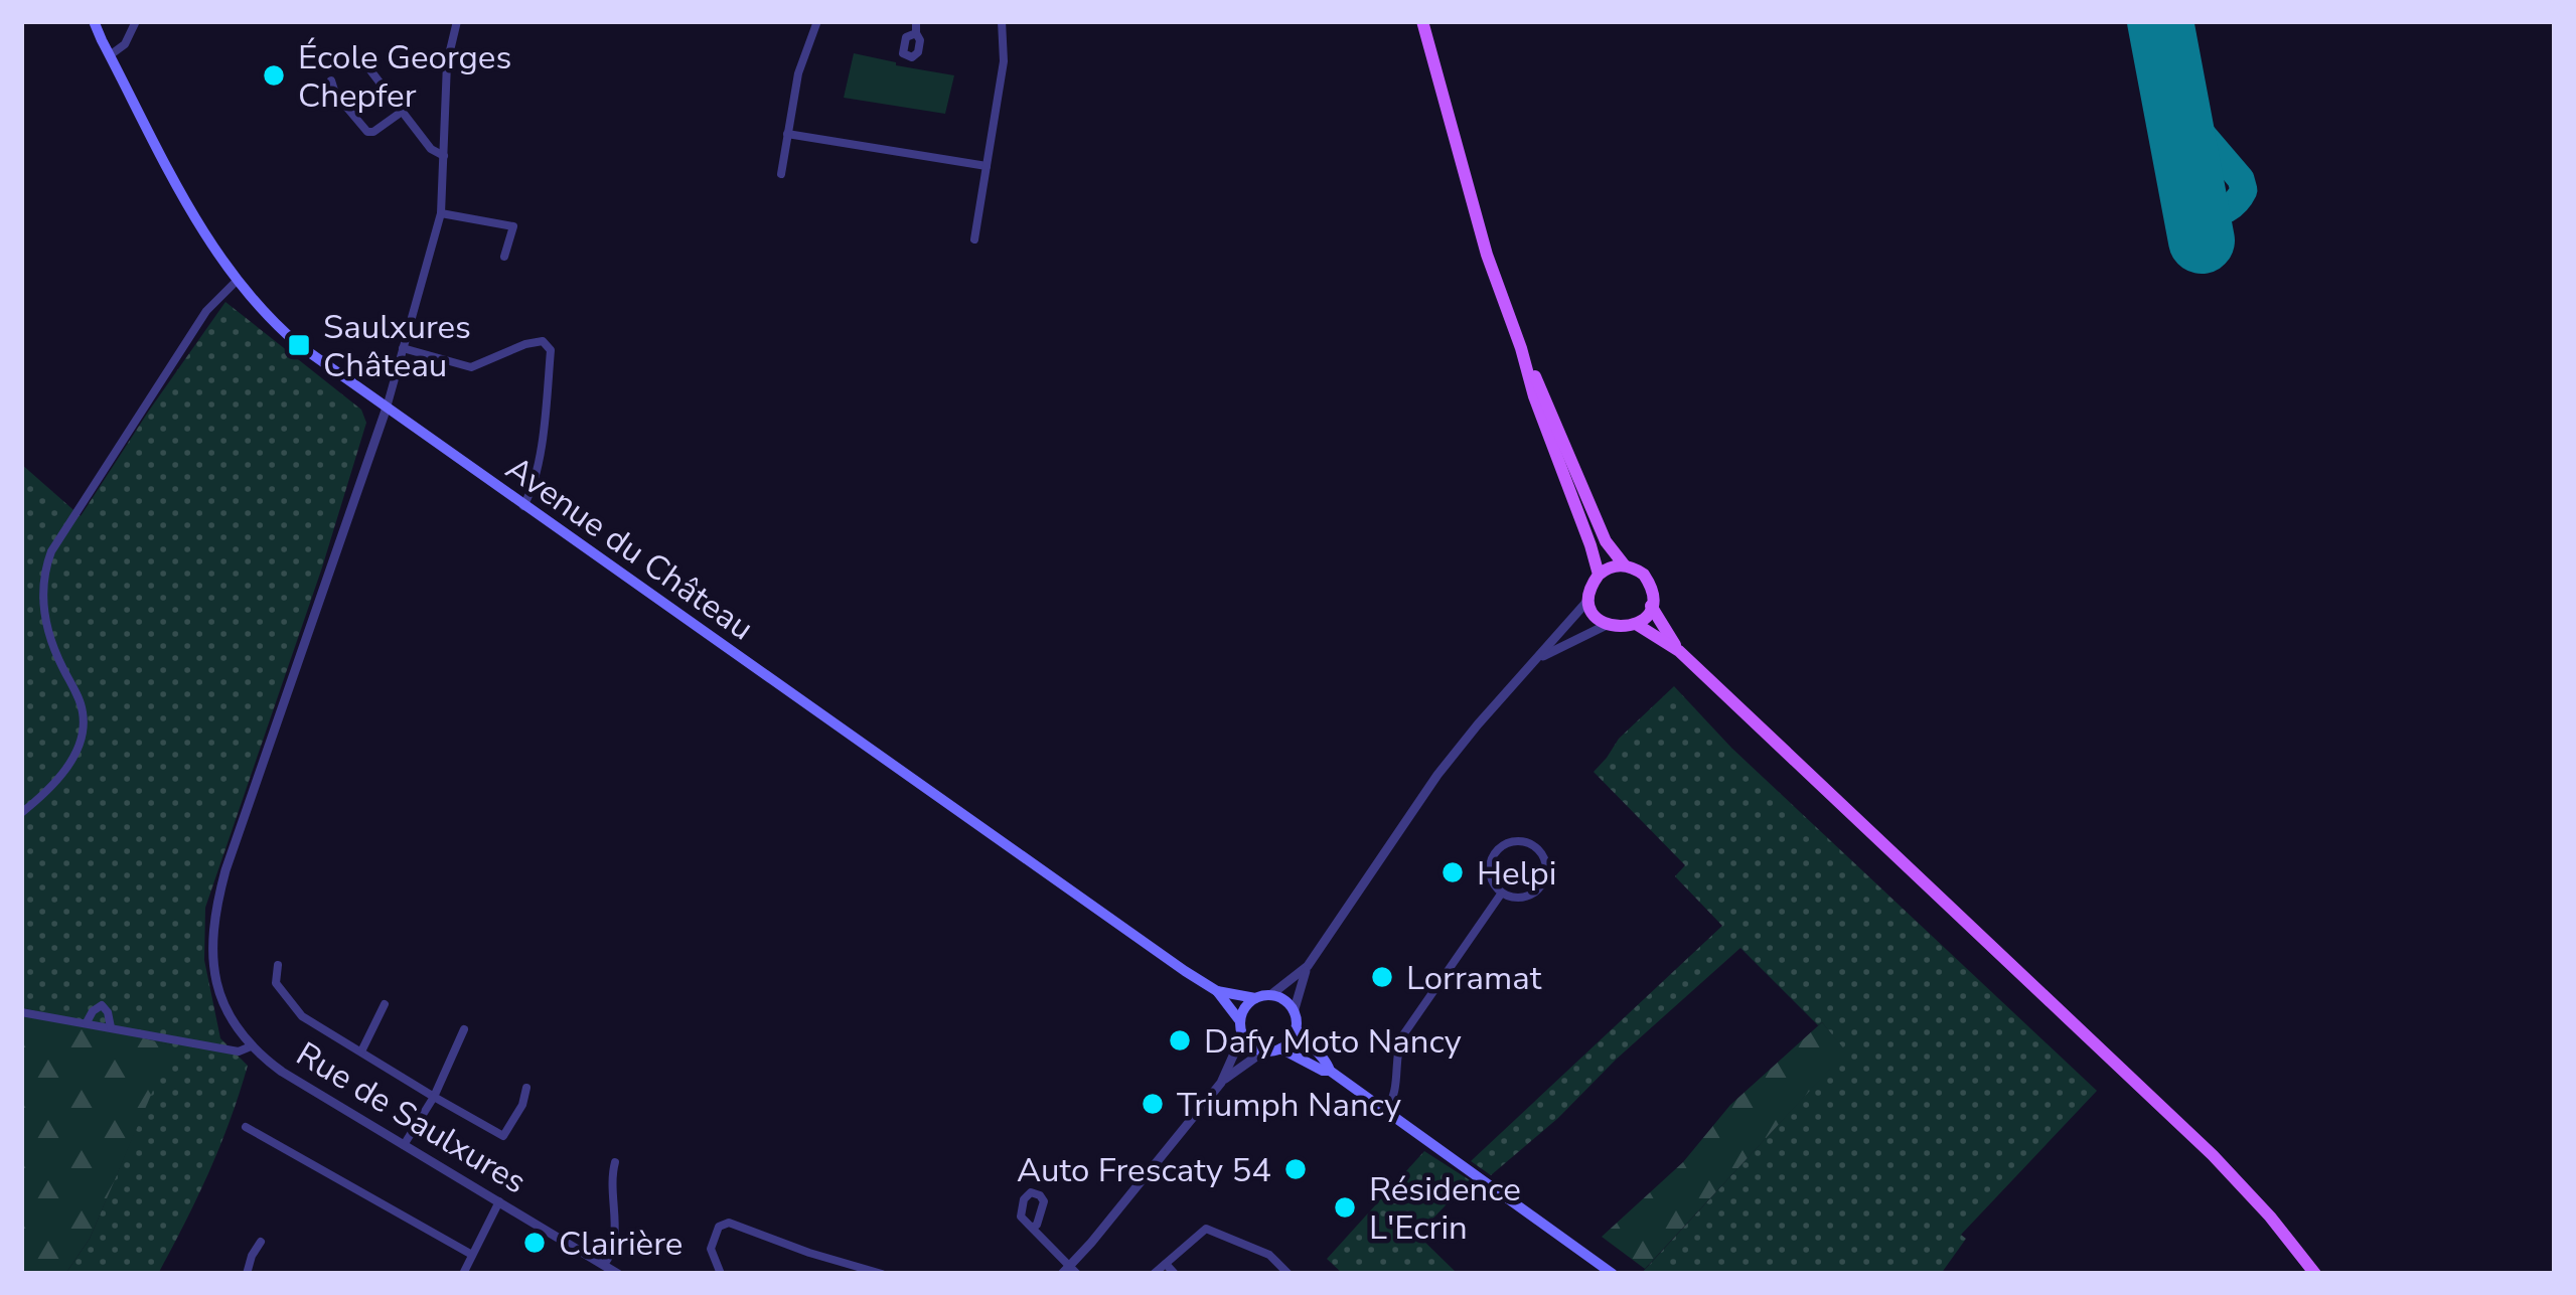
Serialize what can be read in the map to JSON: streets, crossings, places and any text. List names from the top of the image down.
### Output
{
  "streets": {
    "main road": ["Avenue du Château"],
    "street": ["Rue de Saulxures"]
  },
  "places": {
    "other": [
      "École Georges Chepfer",
      "Helpi",
      "Lorramat",
      "Dafy Moto Nancy",
      "Triumph Nancy",
      "Auto Frescaty 54",
      "Résidence L'Ecrin",
      "Clairière"
    ],
    "transit": ["Saulxures Château"]
  }
}
